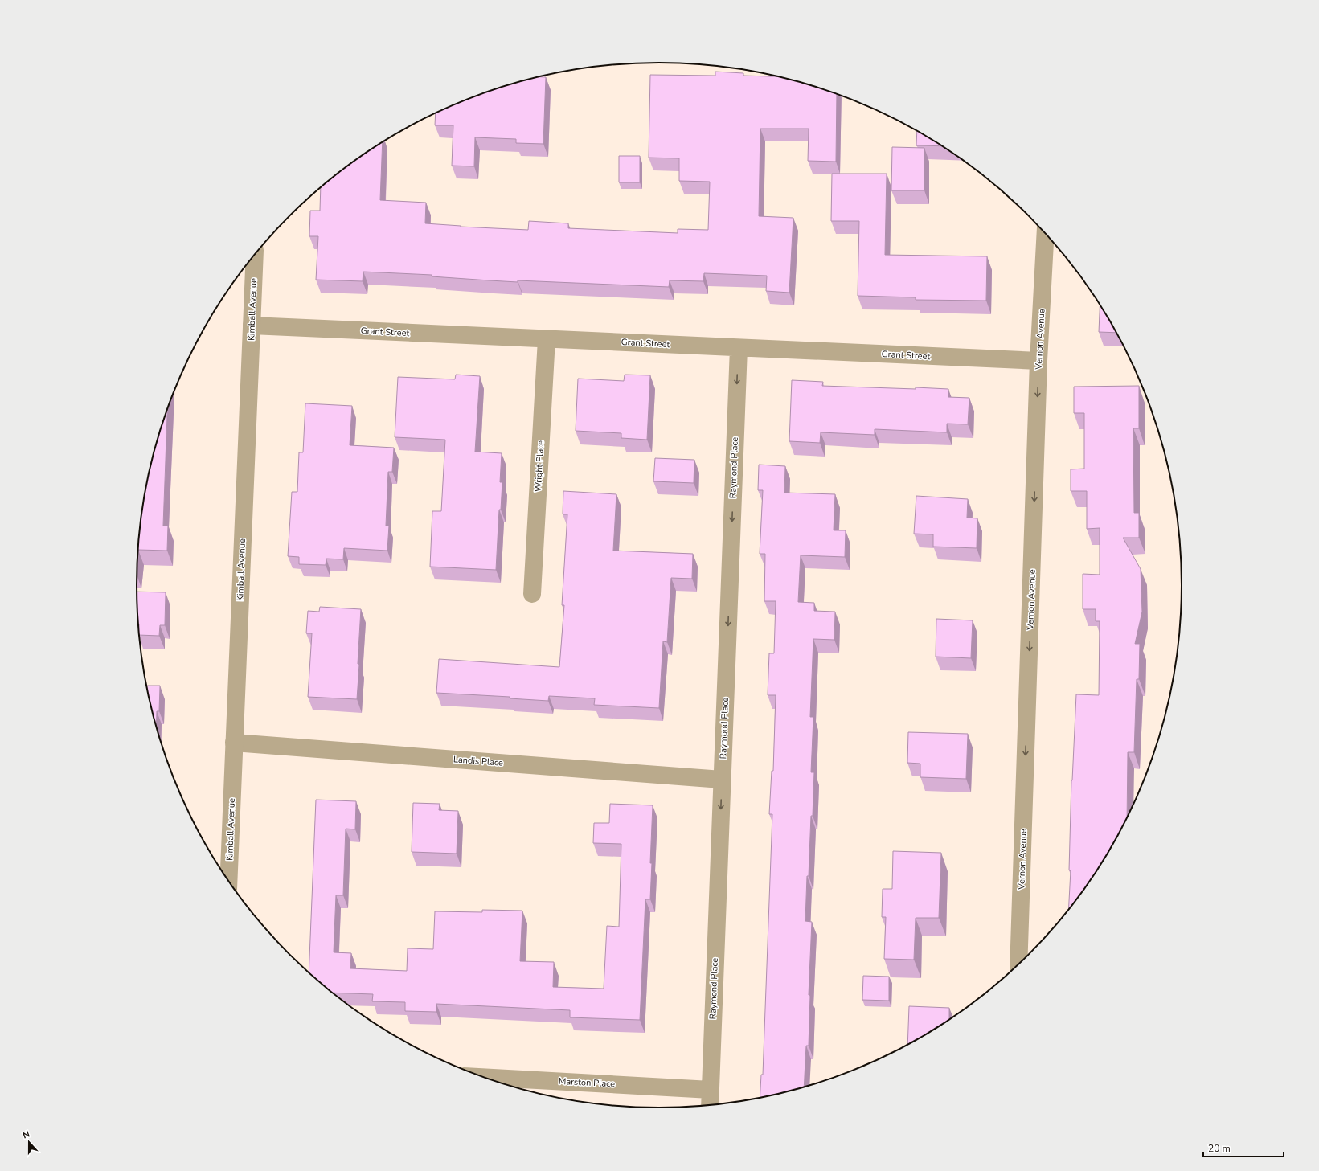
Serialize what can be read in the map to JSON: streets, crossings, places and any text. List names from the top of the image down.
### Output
{
  "streets": {
    "street": [
      "Kimball Avenue",
      "Grant Street",
      "Vernon Avenue",
      "Wright Place",
      "Raymond Place",
      "Landis Place",
      "Marston Place"
    ]
  },
  "crossings": [
    ["Kimball Avenue", "Grant Street"],
    ["Kimball Avenue", "Landis Place"],
    ["Grant Street", "Vernon Avenue"],
    ["Grant Street", "Wright Place"],
    ["Grant Street", "Raymond Place"],
    ["Raymond Place", "Landis Place"],
    ["Raymond Place", "Marston Place"]
  ],
  "one_way": ["Vernon Avenue", "Raymond Place"],
  "scale_bar": "20 m",
  "north": "top"
}
